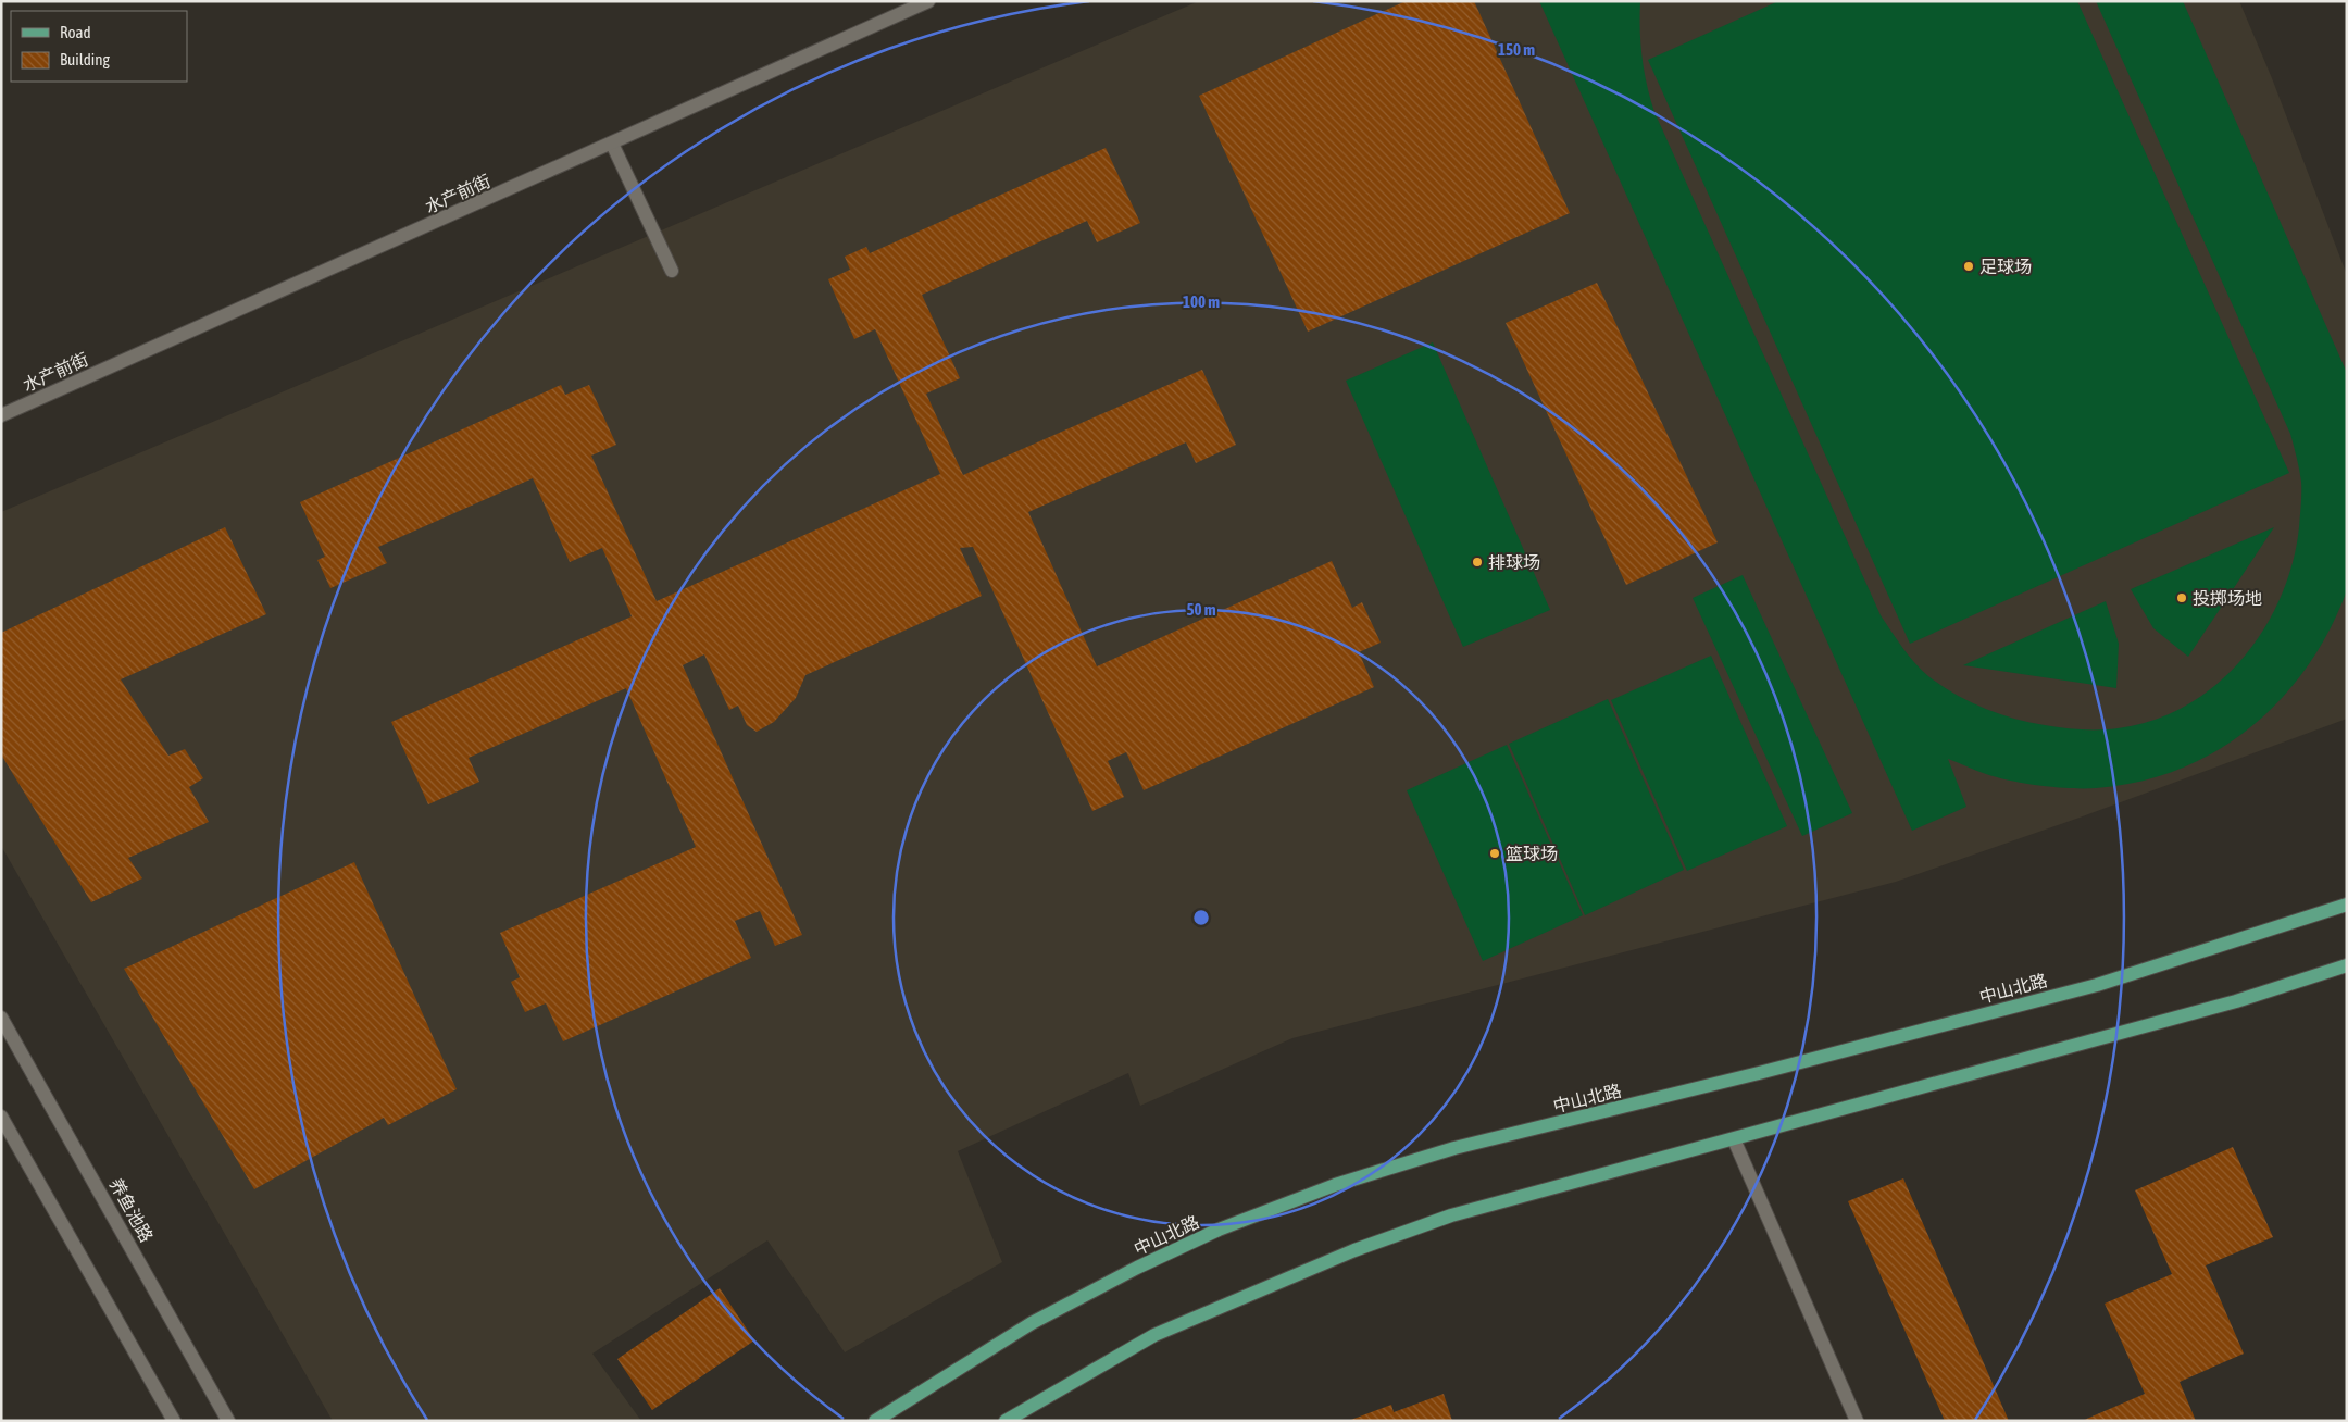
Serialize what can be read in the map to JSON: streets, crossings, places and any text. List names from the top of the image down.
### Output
{
  "streets": {
    "main road": ["中山北路"],
    "street": ["水产前街", "养鱼池路"]
  },
  "places": [
    "足球场",
    "排球场",
    "投掷场地",
    "篮球场"
  ],
  "legend": ["Road", "Building"],
  "rings": ["150 m", "100 m", "50 m"]
}
